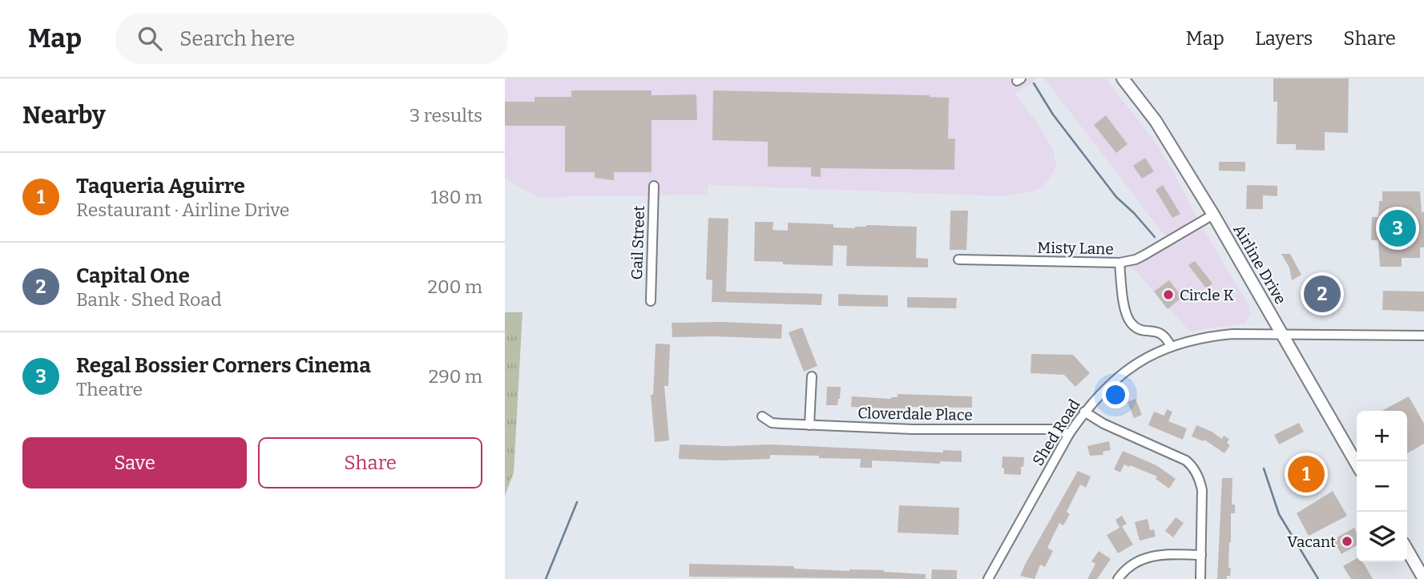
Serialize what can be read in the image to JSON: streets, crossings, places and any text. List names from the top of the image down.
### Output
{
  "streets": {
    "main road": ["Airline Drive"],
    "street": [
      "Gail Street",
      "Misty Lane",
      "Cloverdale Place",
      "Shed Road"
    ]
  },
  "crossings": [
    ["Misty Lane", "Airline Drive"],
    ["Airline Drive", "Shed Road"],
    ["Cloverdale Place", "Shed Road"]
  ],
  "places": ["Circle K", "Vacant"],
  "page": {
    "header": "Map",
    "search": "Search here",
    "nav": ["Map", "Layers", "Share"],
    "heading": ["Nearby", "3 results"],
    "list": [
      {
        "mark": "1",
        "name": "Taqueria Aguirre",
        "note": "Restaurant · Airline Drive",
        "value": "180 m"
      },
      {
        "mark": "2",
        "name": "Capital One",
        "note": "Bank · Shed Road",
        "value": "200 m"
      },
      {
        "mark": "3",
        "name": "Regal Bossier Corners Cinema",
        "note": "Theatre",
        "value": "290 m"
      }
    ],
    "pins": ["3", "2", "1"],
    "map_buttons": ["+", "−"],
    "buttons": ["Save", "Share"]
  }
}
